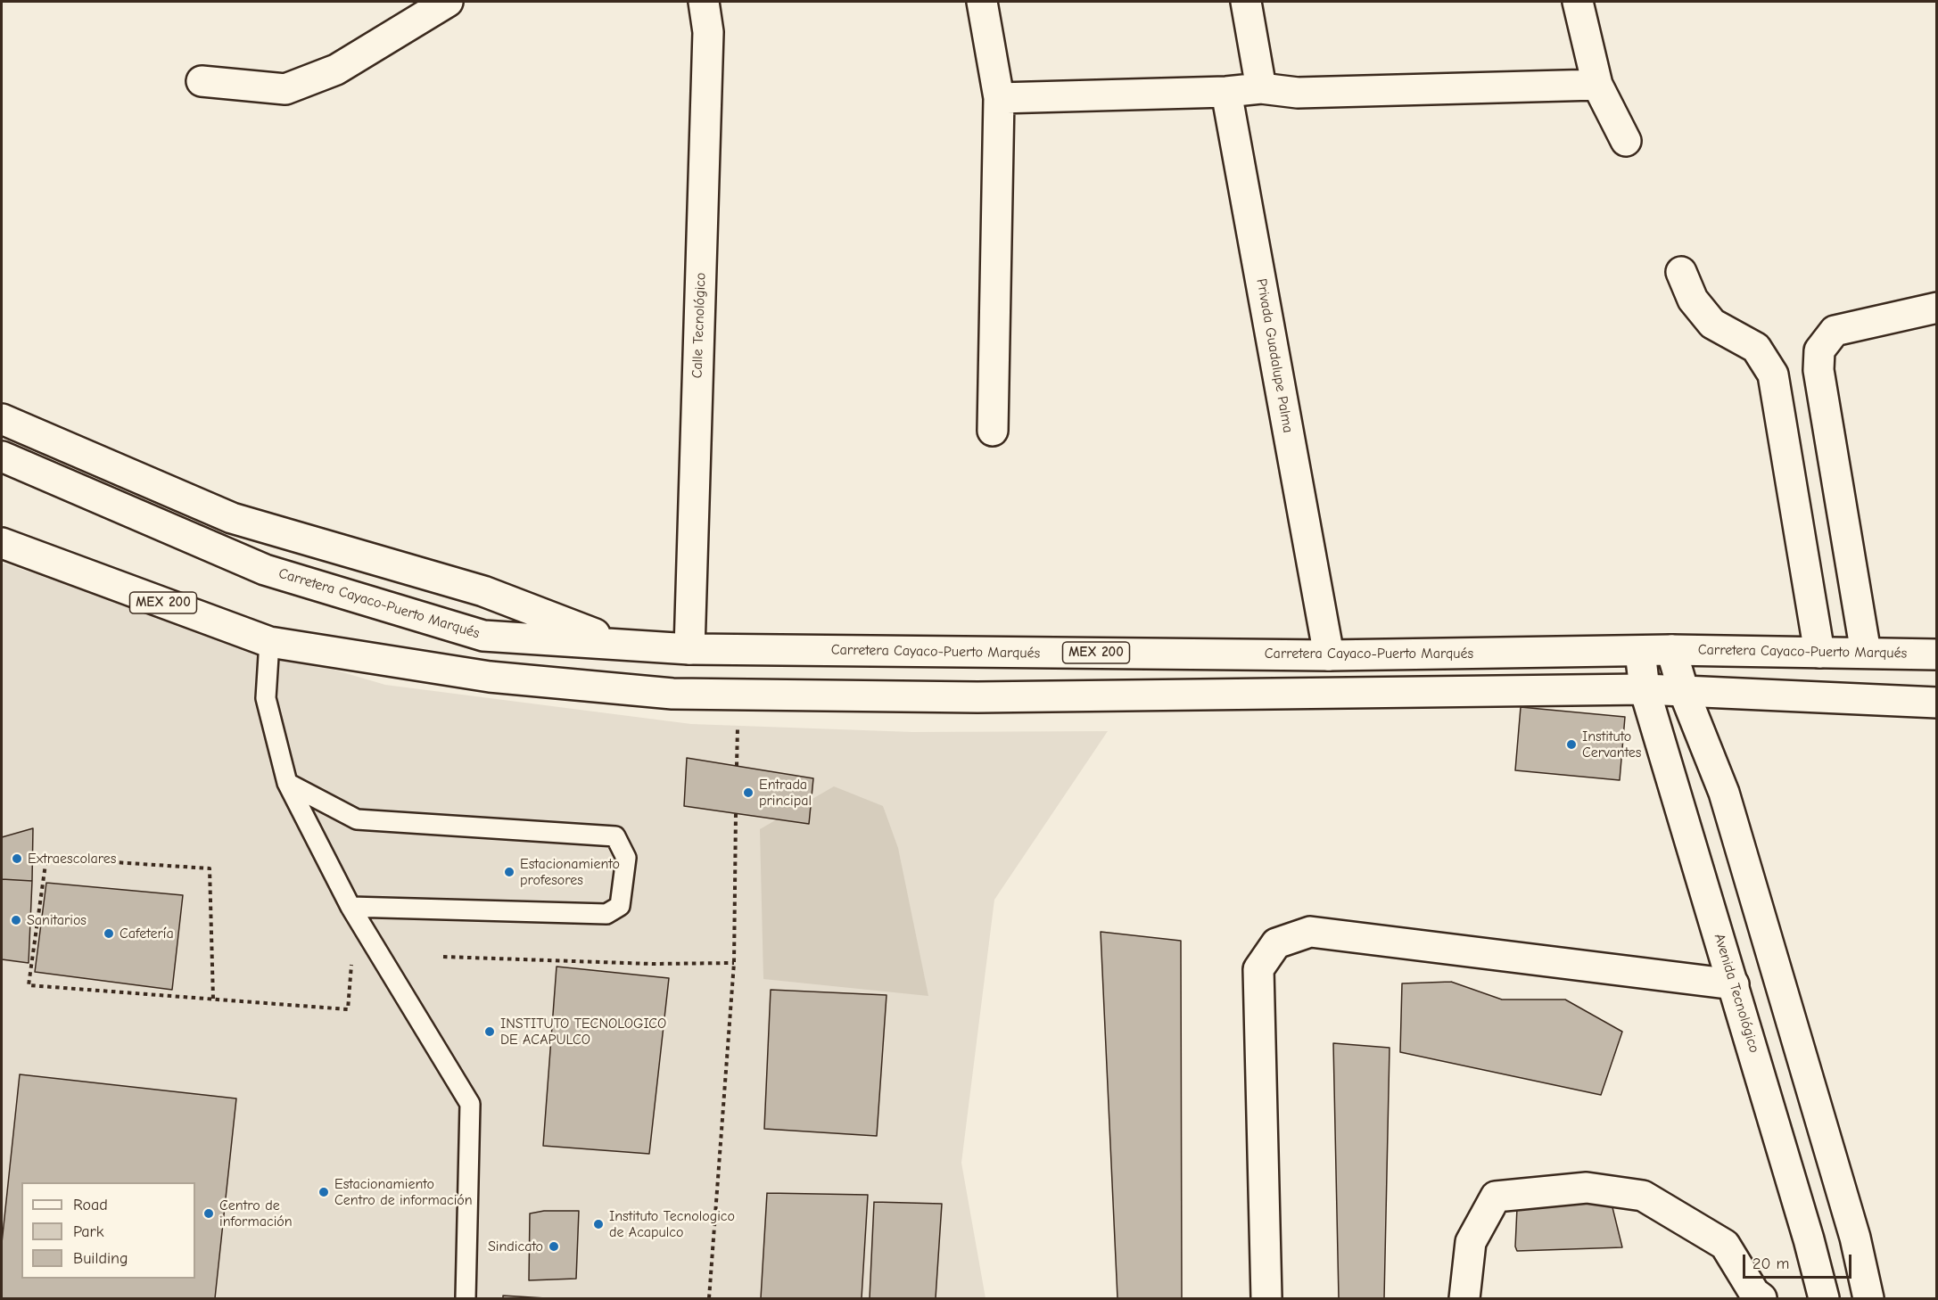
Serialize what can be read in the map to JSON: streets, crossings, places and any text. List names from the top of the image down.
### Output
{
  "streets": {
    "main road": [
      "Calle Tecnológico",
      "Privada Guadalupe Palma",
      "MEX 200",
      "Carretera Cayaco-Puerto Marqués",
      "Avenida Tecnológico"
    ]
  },
  "crossings": [
    ["Calle Tecnológico", "Carretera Cayaco-Puerto Marqués"],
    ["Privada Guadalupe Palma", "Carretera Cayaco-Puerto Marqués"],
    ["MEX 200", "Avenida Tecnológico"],
    ["Carretera Cayaco-Puerto Marqués", "Avenida Tecnológico"]
  ],
  "places": [
    "Instituto Cervantes",
    "Entrada principal",
    "Extraescolares",
    "Estacionamiento profesores",
    "Sanitarios",
    "Cafetería",
    "INSTITUTO TECNOLOGICO DE ACAPULCO",
    "Estacionamiento Centro de información",
    "Centro de información",
    "Instituto Tecnologico de Acapulco",
    "Sindicato"
  ],
  "legend": ["Road", "Park", "Building"],
  "scale_bar": "20 m"
}
